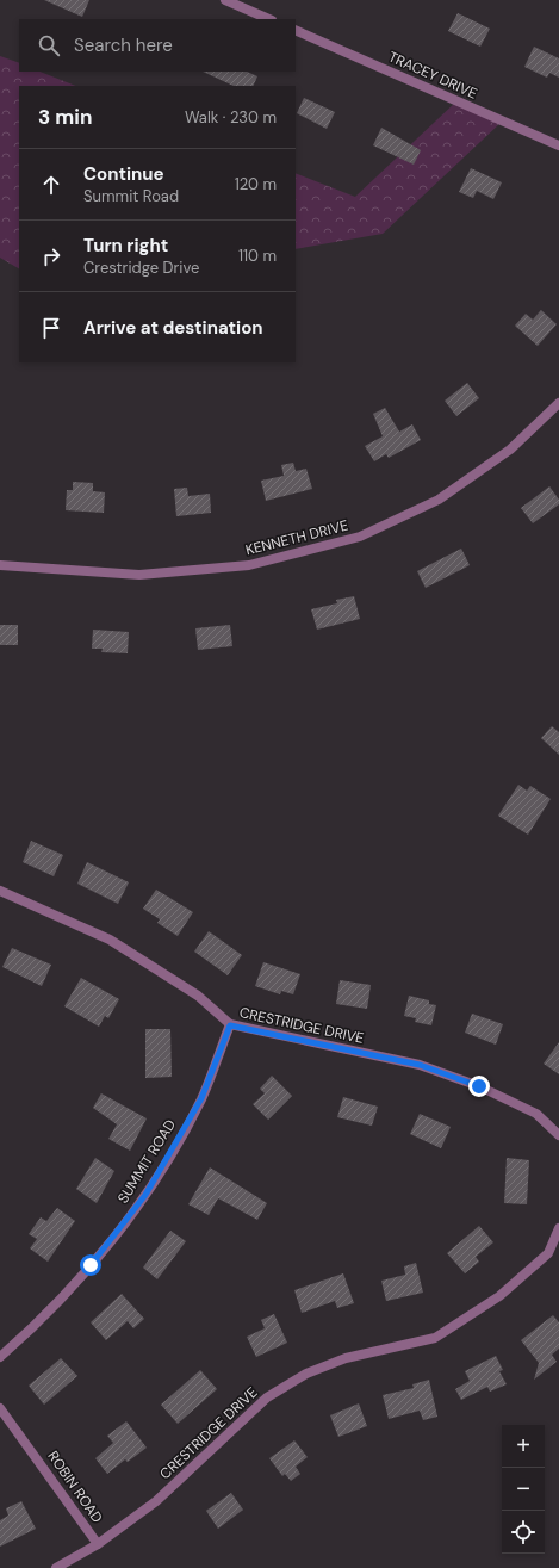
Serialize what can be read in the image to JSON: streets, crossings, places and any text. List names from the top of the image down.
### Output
{
  "streets": {
    "street": [
      "TRACEY DRIVE",
      "KENNETH DRIVE",
      "CRESTRIDGE DRIVE",
      "SUMMIT ROAD",
      "ROBIN ROAD"
    ]
  },
  "crossings": [
    ["CRESTRIDGE DRIVE", "SUMMIT ROAD"],
    ["CRESTRIDGE DRIVE", "ROBIN ROAD"]
  ],
  "page": {
    "search": "Search here",
    "heading": ["3 min", "Walk · 230 m"],
    "list": [
      ["Continue", "Summit Road", "120 m"],
      ["Turn right", "Crestridge Drive", "110 m"],
      "Arrive at destination"
    ],
    "map_buttons": ["+", "−"]
  }
}
